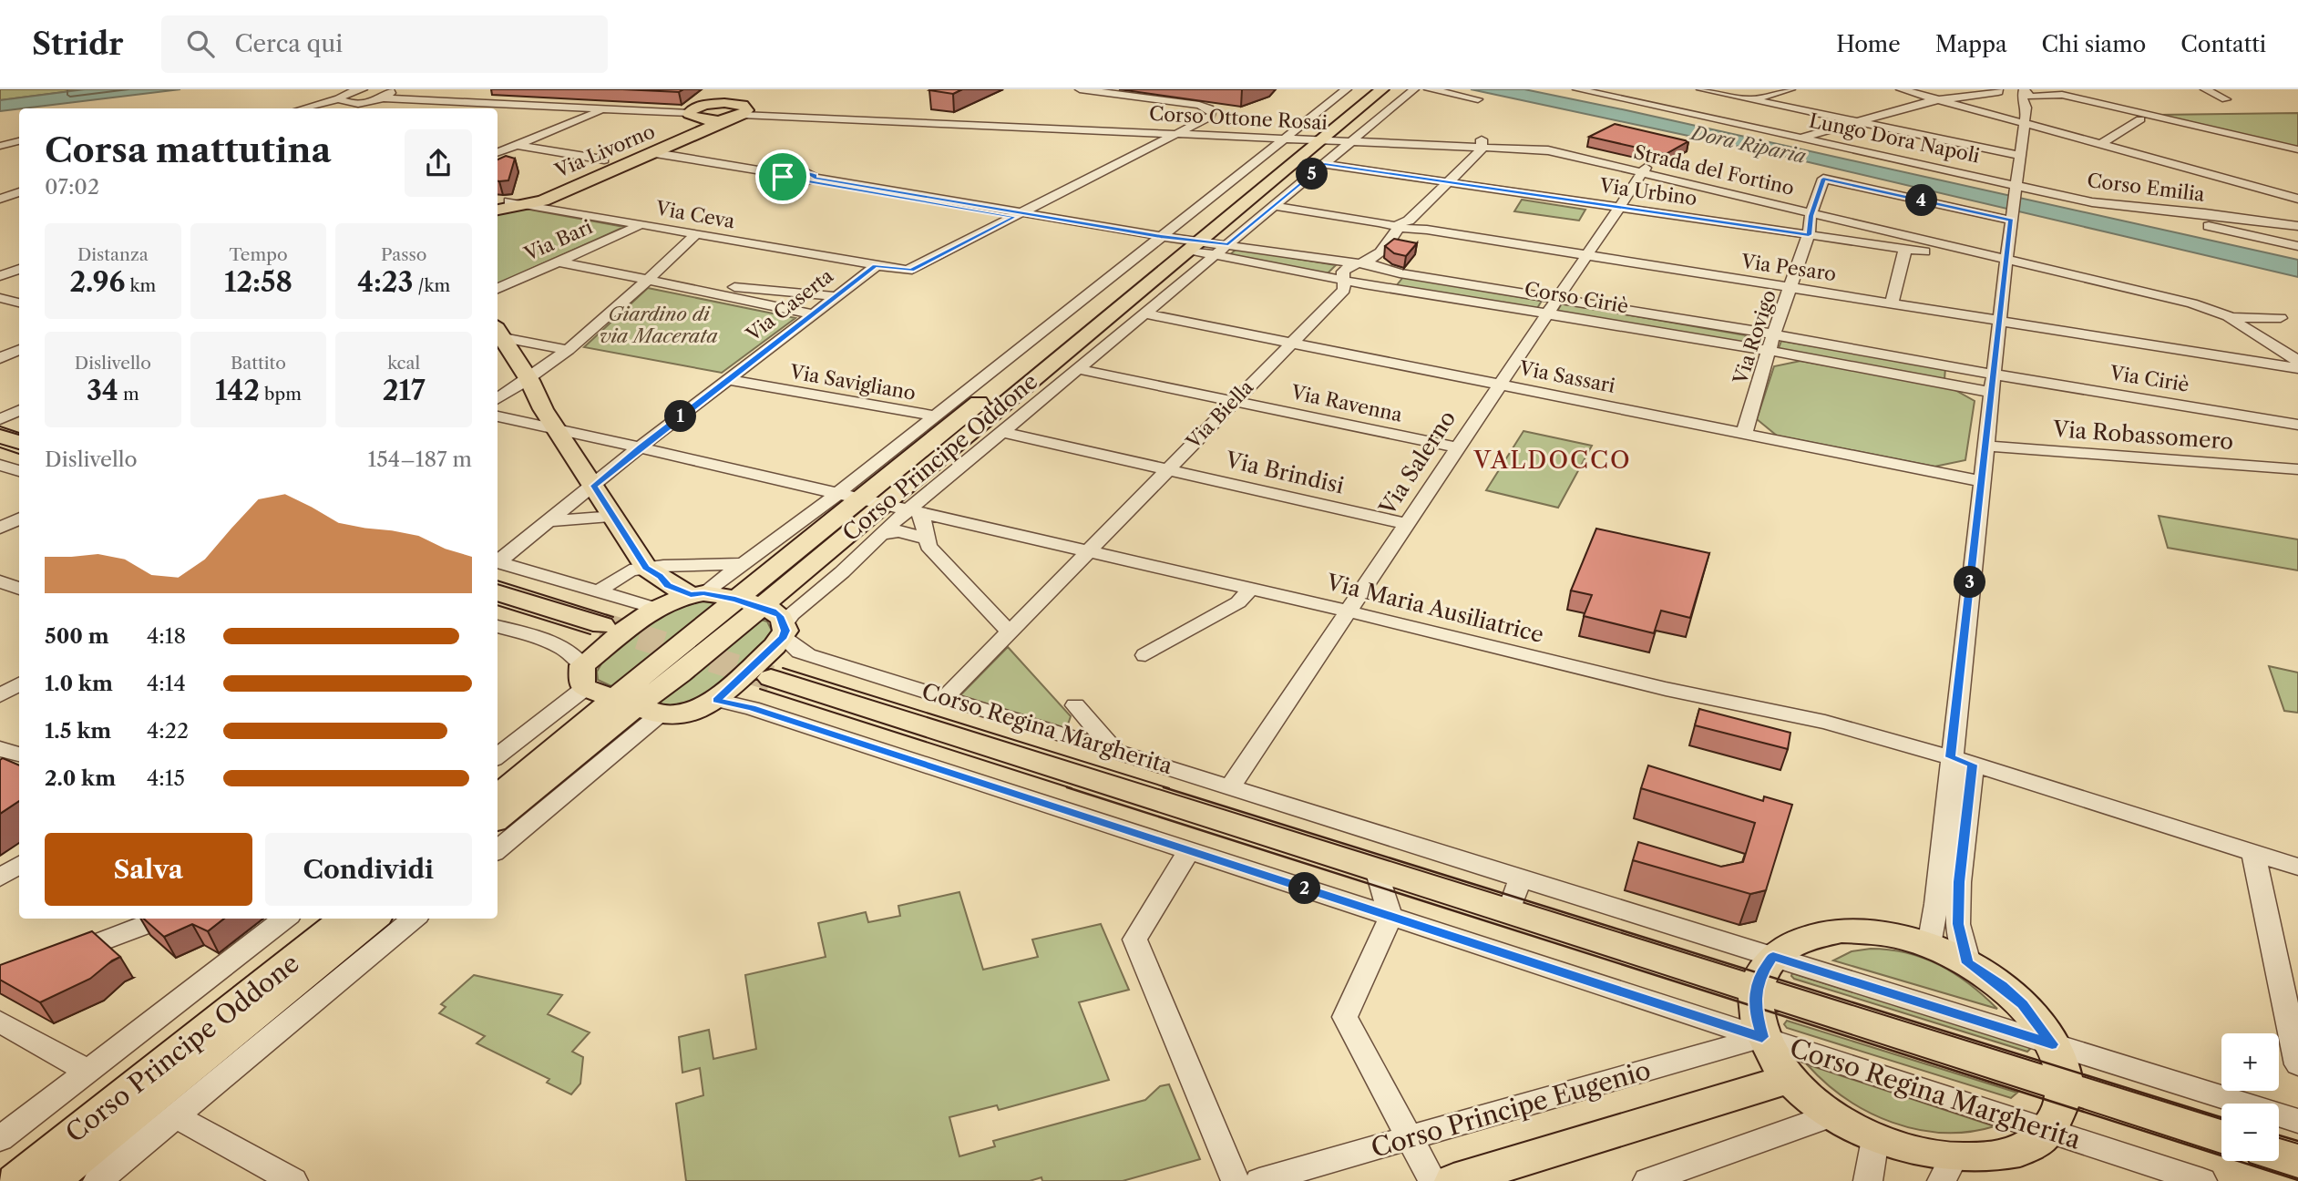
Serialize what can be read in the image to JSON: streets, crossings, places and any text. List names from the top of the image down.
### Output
{
  "streets": {
    "main road": ["Via Livorno", "Corso Principe Oddone", "Corso Regina Margherita"],
    "street": [
      "Corso Ottone Rosai",
      "Lungo Dora Napoli",
      "Strada del Fortino",
      "Corso Emilia",
      "Via Urbino",
      "Via Ceva",
      "Via Bari",
      "Via Pesaro",
      "Corso Ciriè",
      "Via Caserta",
      "Via Rovigo",
      "Via Sassari",
      "Via Ciriè",
      "Via Savigliano",
      "Via Ravenna",
      "Via Biella",
      "Via Robassomero",
      "Via Salerno",
      "Via Brindisi",
      "Via Maria Ausiliatrice",
      "Corso Principe Eugenio"
    ]
  },
  "crossings": [
    ["Corso Ottone Rosai", "Via Livorno"],
    ["Corso Ottone Rosai", "Strada del Fortino"],
    ["Corso Ottone Rosai", "Via Ceva"],
    ["Corso Ottone Rosai", "Corso Principe Oddone"],
    ["Lungo Dora Napoli", "Corso Emilia"],
    ["Via Livorno", "Via Ceva"],
    ["Strada del Fortino", "Via Urbino"],
    ["Strada del Fortino", "Via Rovigo"],
    ["Strada del Fortino", "Corso Principe Oddone"],
    ["Strada del Fortino", "Via Salerno"],
    ["Via Urbino", "Via Rovigo"],
    ["Via Urbino", "Corso Principe Oddone"],
    ["Via Urbino", "Via Salerno"],
    ["Via Ceva", "Via Bari"],
    ["Via Ceva", "Via Caserta"],
    ["Via Pesaro", "Via Rovigo"],
    ["Via Pesaro", "Corso Principe Oddone"],
    ["Via Pesaro", "Via Salerno"],
    ["Corso Ciriè", "Via Rovigo"],
    ["Corso Ciriè", "Via Ciriè"],
    ["Corso Ciriè", "Via Biella"],
    ["Corso Ciriè", "Corso Principe Oddone"],
    ["Corso Ciriè", "Via Salerno"],
    ["Via Caserta", "Via Savigliano"],
    ["Via Caserta", "Via Maria Ausiliatrice"],
    ["Via Rovigo", "Via Sassari"],
    ["Via Sassari", "Via Biella"],
    ["Via Sassari", "Corso Principe Oddone"],
    ["Via Sassari", "Via Salerno"],
    ["Via Savigliano", "Corso Principe Oddone"],
    ["Via Ravenna", "Via Biella"],
    ["Via Ravenna", "Corso Principe Oddone"],
    ["Via Ravenna", "Via Salerno"],
    ["Via Biella", "Via Brindisi"],
    ["Via Biella", "Via Maria Ausiliatrice"],
    ["Via Biella", "Corso Regina Margherita"],
    ["Corso Principe Oddone", "Via Brindisi"],
    ["Corso Principe Oddone", "Via Maria Ausiliatrice"],
    ["Corso Principe Oddone", "Corso Regina Margherita"],
    ["Via Salerno", "Via Brindisi"],
    ["Via Salerno", "Via Maria Ausiliatrice"],
    ["Via Salerno", "Corso Regina Margherita"],
    ["Corso Regina Margherita", "Corso Principe Eugenio"]
  ],
  "districts": ["VALDOCCO"],
  "water": ["Dora Riparia"],
  "parks": ["Giardino di via Macerata"],
  "page": {
    "header": "Stridr",
    "search": "Cerca qui",
    "nav": [
      "Home",
      "Mappa",
      "Chi siamo",
      "Contatti"
    ],
    "heading": ["Corsa mattutina", "07:02"],
    "pins": [
      "5",
      "4",
      "1",
      "3",
      "2"
    ],
    "stats": [
      ["Distanza", "2.96 km"],
      ["Tempo", "12:58"],
      ["Passo", "4:23 /km"],
      ["Dislivello", "34 m"],
      ["Battito", "142 bpm"],
      ["kcal", "217"]
    ],
    "chart": ["Dislivello", "154–187 m"],
    "list": [
      {
        "name": "500 m",
        "note": "4:18"
      },
      {
        "name": "1.0 km",
        "note": "4:14"
      },
      {
        "name": "1.5 km",
        "note": "4:22"
      },
      {
        "name": "2.0 km",
        "note": "4:15"
      }
    ],
    "buttons": ["Salva", "Condividi"],
    "map_buttons": ["+", "−"]
  }
}
